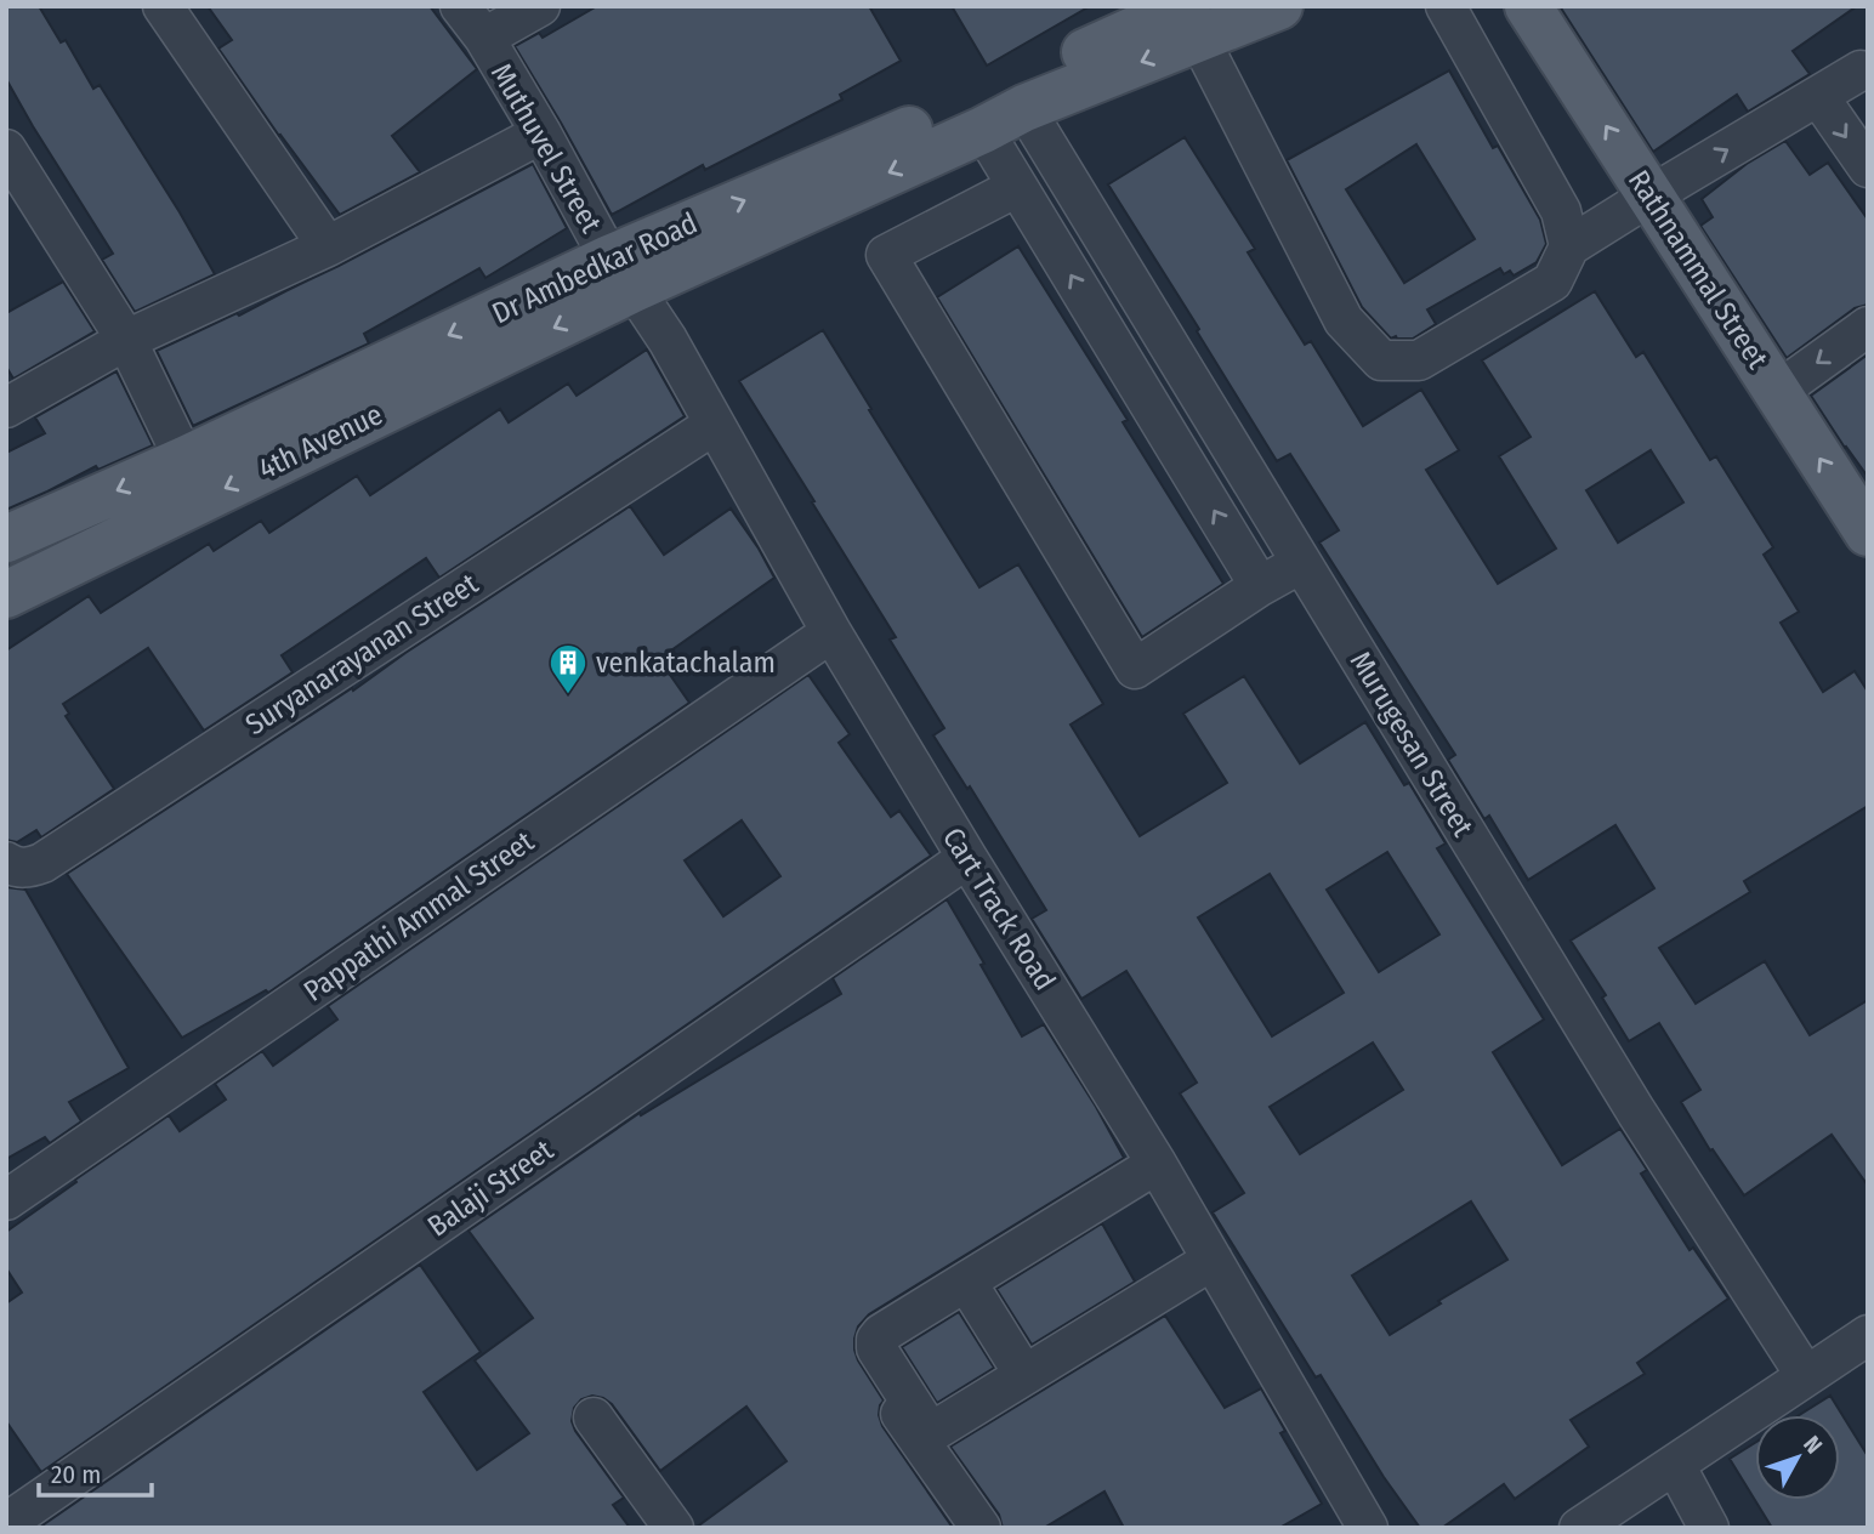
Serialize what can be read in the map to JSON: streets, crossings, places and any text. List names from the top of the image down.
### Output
{
  "streets": {
    "main road": ["Dr Ambedkar Road", "Rathnammal Street", "4th Avenue"],
    "street": [
      "Muthuvel Street",
      "Suryanarayanan Street",
      "Murugesan Street",
      "Cart Track Road",
      "Pappathi Ammal Street",
      "Balaji Street"
    ]
  },
  "crossings": [
    ["Muthuvel Street", "Dr Ambedkar Road"],
    ["Muthuvel Street", "4th Avenue"],
    ["Muthuvel Street", "Cart Track Road"],
    ["Dr Ambedkar Road", "4th Avenue"],
    ["Dr Ambedkar Road", "Murugesan Street"],
    ["Dr Ambedkar Road", "Cart Track Road"],
    ["4th Avenue", "Cart Track Road"],
    ["Suryanarayanan Street", "Cart Track Road"],
    ["Cart Track Road", "Pappathi Ammal Street"],
    ["Cart Track Road", "Balaji Street"]
  ],
  "one_way": ["Rathnammal Street", "4th Avenue"],
  "places": {
    "building": ["venkatachalam"]
  },
  "scale_bar": "20 m",
  "north": "top right"
}
